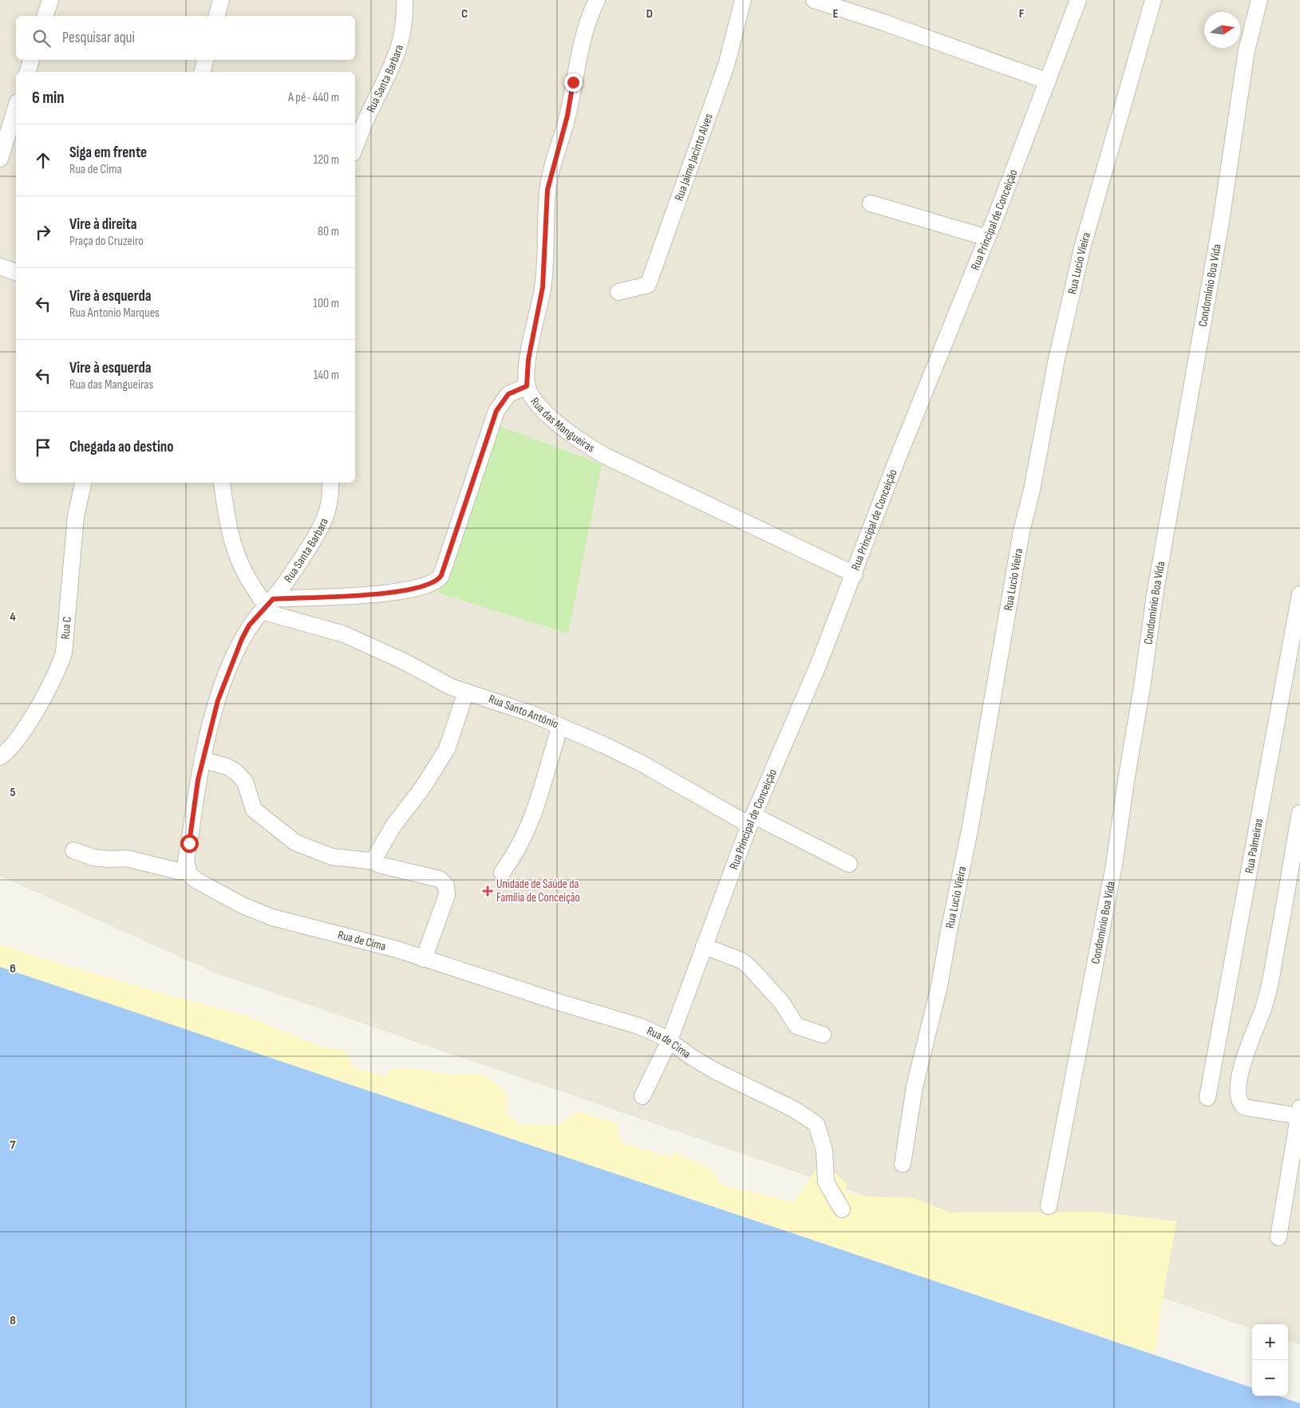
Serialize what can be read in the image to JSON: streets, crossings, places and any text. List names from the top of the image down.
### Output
{
  "streets": {
    "street": [
      "Rua Santa Barbara",
      "Rua Jaime Jacinto Alves",
      "Rua Principal de Conceição",
      "Rua Lucio Vieira",
      "Condominio Boa Vida",
      "Rua das Mangueiras",
      "Rua C",
      "Rua Santo Antônio",
      "Rua Palmeiras",
      "Rua de Cima"
    ]
  },
  "crossings": [
    ["Rua Santa Barbara", "Rua Santo Antônio"],
    ["Rua Principal de Conceição", "Rua das Mangueiras"],
    ["Rua Principal de Conceição", "Rua Santo Antônio"],
    ["Rua Principal de Conceição", "Rua de Cima"]
  ],
  "places": {
    "health": ["Unidade de Saúde da Família de Conceição"]
  },
  "north": "right",
  "page": {
    "search": "Pesquisar aqui",
    "heading": ["6 min", "A pé · 440 m"],
    "list": [
      ["Siga em frente", "Rua de Cima", "120 m"],
      ["Vire à direita", "Praça do Cruzeiro", "80 m"],
      ["Vire à esquerda", "Rua Antonio Marques", "100 m"],
      ["Vire à esquerda", "Rua das Mangueiras", "140 m"],
      "Chegada ao destino"
    ],
    "map_buttons": ["+", "−"]
  },
  "grid": {
    "columns": [
      "C",
      "D",
      "E",
      "F"
    ],
    "rows": [
      "4",
      "5",
      "6",
      "7",
      "8"
    ]
  }
}
